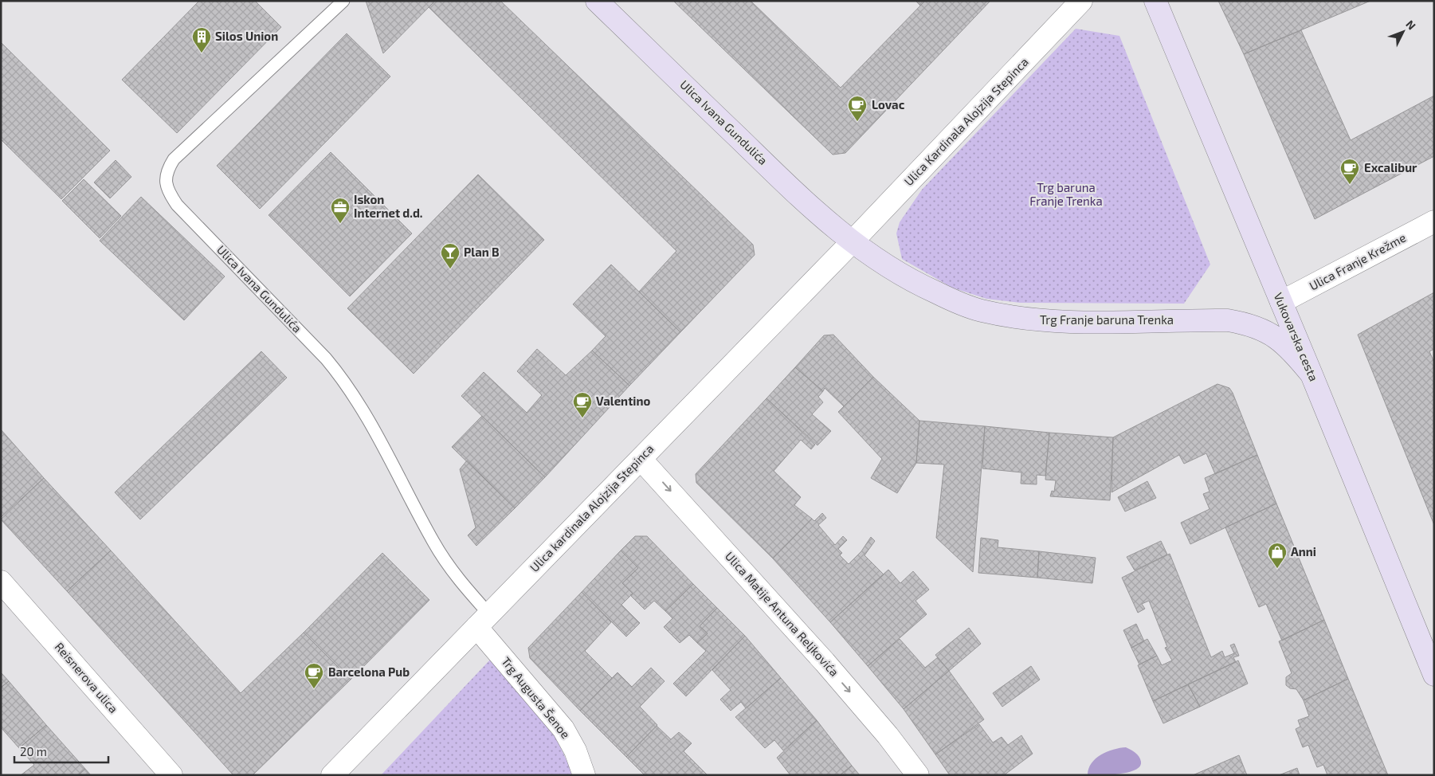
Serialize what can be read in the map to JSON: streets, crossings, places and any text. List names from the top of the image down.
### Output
{
  "streets": {
    "main road": ["Ulica Ivana Gundulića", "Trg Franje baruna Trenka", "Vukovarska cesta"],
    "street": [
      "Ulica Kardinala Alojzija Stepinca",
      "Ulica Franje Krežme",
      "Ulica kardinala Alojzija Stepinca",
      "Ulica Matije Antuna Reljkovića",
      "Reisnerova ulica",
      "Trg Augusta Šenoe"
    ]
  },
  "crossings": [
    ["Ulica Kardinala Alojzija Stepinca", "Ulica Ivana Gundulića"],
    ["Ulica Kardinala Alojzija Stepinca", "Trg Franje baruna Trenka"],
    ["Ulica Kardinala Alojzija Stepinca", "Ulica kardinala Alojzija Stepinca"],
    ["Ulica Ivana Gundulića", "Trg Franje baruna Trenka"],
    ["Ulica Ivana Gundulića", "Ulica kardinala Alojzija Stepinca"],
    ["Ulica Ivana Gundulića", "Trg Augusta Šenoe"],
    ["Ulica Franje Krežme", "Vukovarska cesta"],
    ["Trg Franje baruna Trenka", "Vukovarska cesta"],
    ["Trg Franje baruna Trenka", "Ulica kardinala Alojzija Stepinca"],
    ["Ulica kardinala Alojzija Stepinca", "Ulica Matije Antuna Reljkovića"],
    ["Ulica kardinala Alojzija Stepinca", "Trg Augusta Šenoe"]
  ],
  "one_way": ["Ulica Matije Antuna Reljkovića"],
  "parks": ["Trg baruna Franje Trenka"],
  "places": {
    "building": ["Silos Union"],
    "cafe": [
      "Lovac",
      "Excalibur",
      "Valentino",
      "Barcelona Pub"
    ],
    "office": ["Iskon Internet d.d."],
    "bar": ["Plan B"],
    "shop": ["Anni"]
  },
  "scale_bar": "20 m",
  "north": "top right"
}
